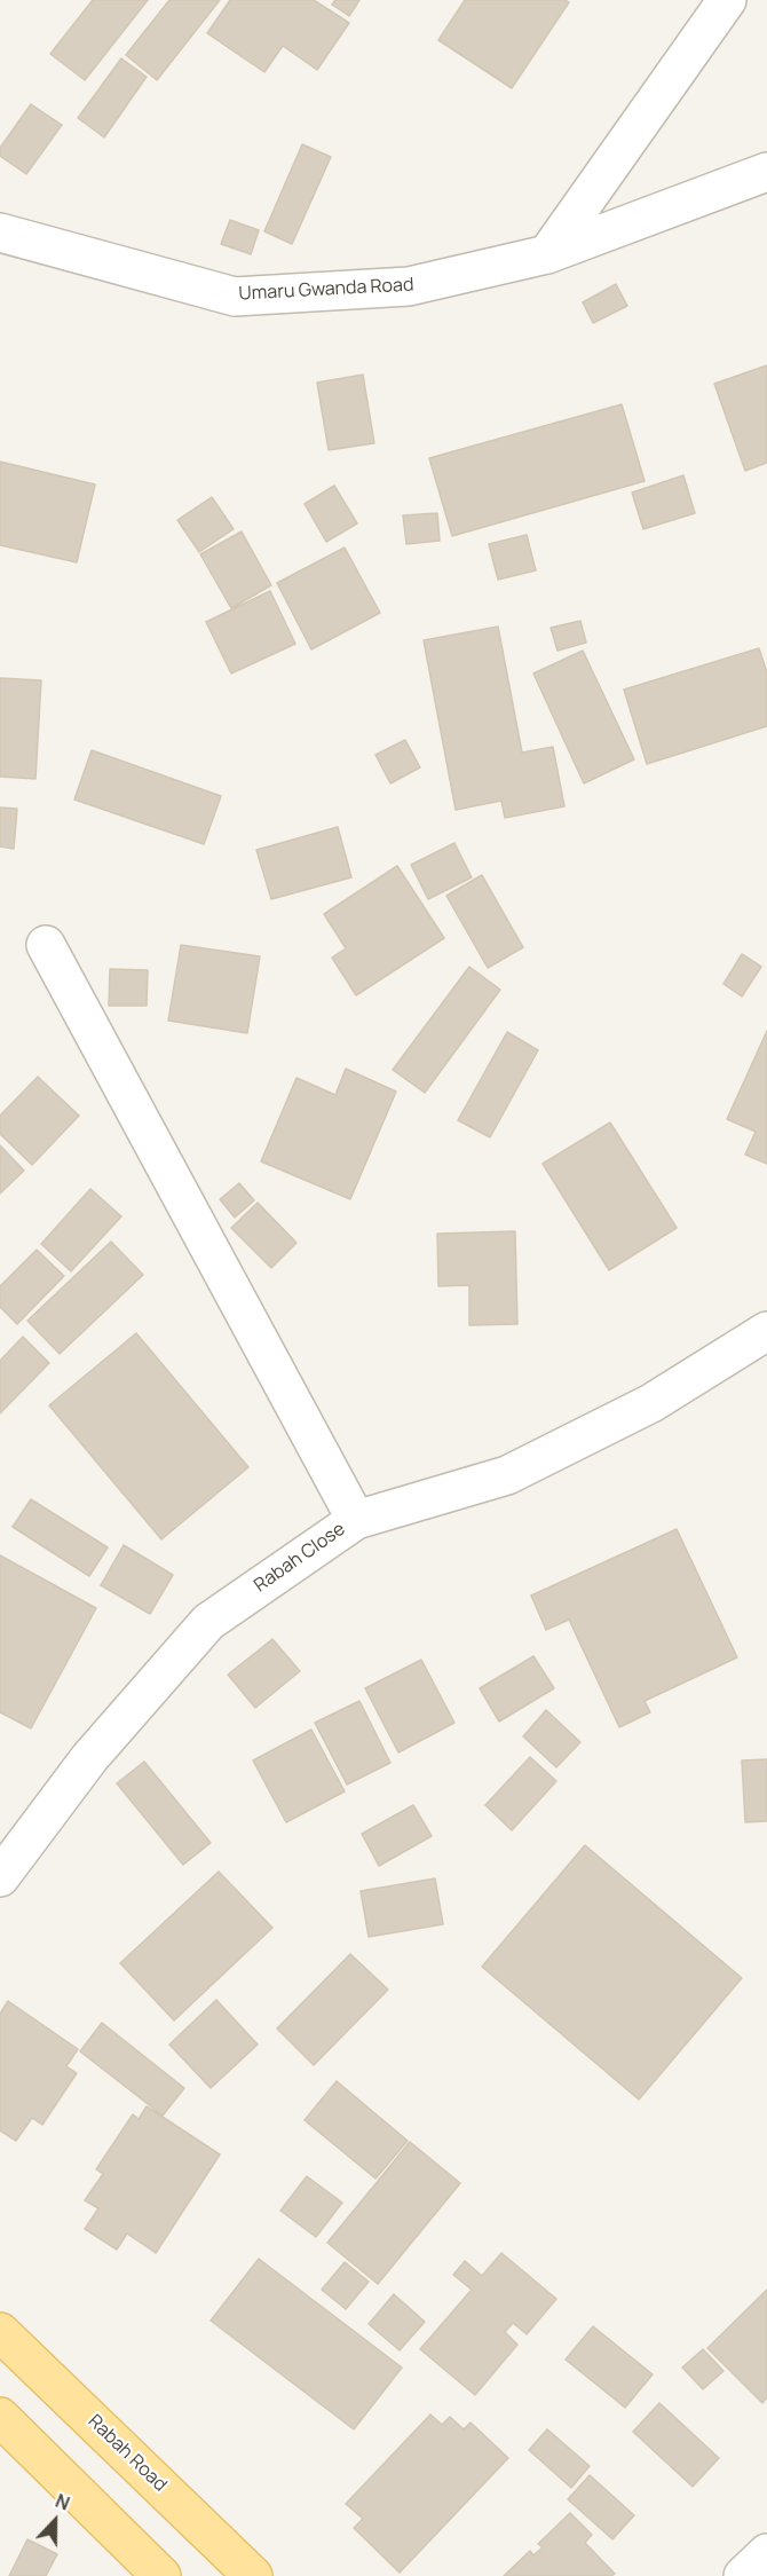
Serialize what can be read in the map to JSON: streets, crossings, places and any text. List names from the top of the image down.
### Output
{
  "streets": {
    "main road": ["Rabah Road"],
    "street": ["Umaru Gwanda Road", "Rabah Close"]
  },
  "north": "top"
}
